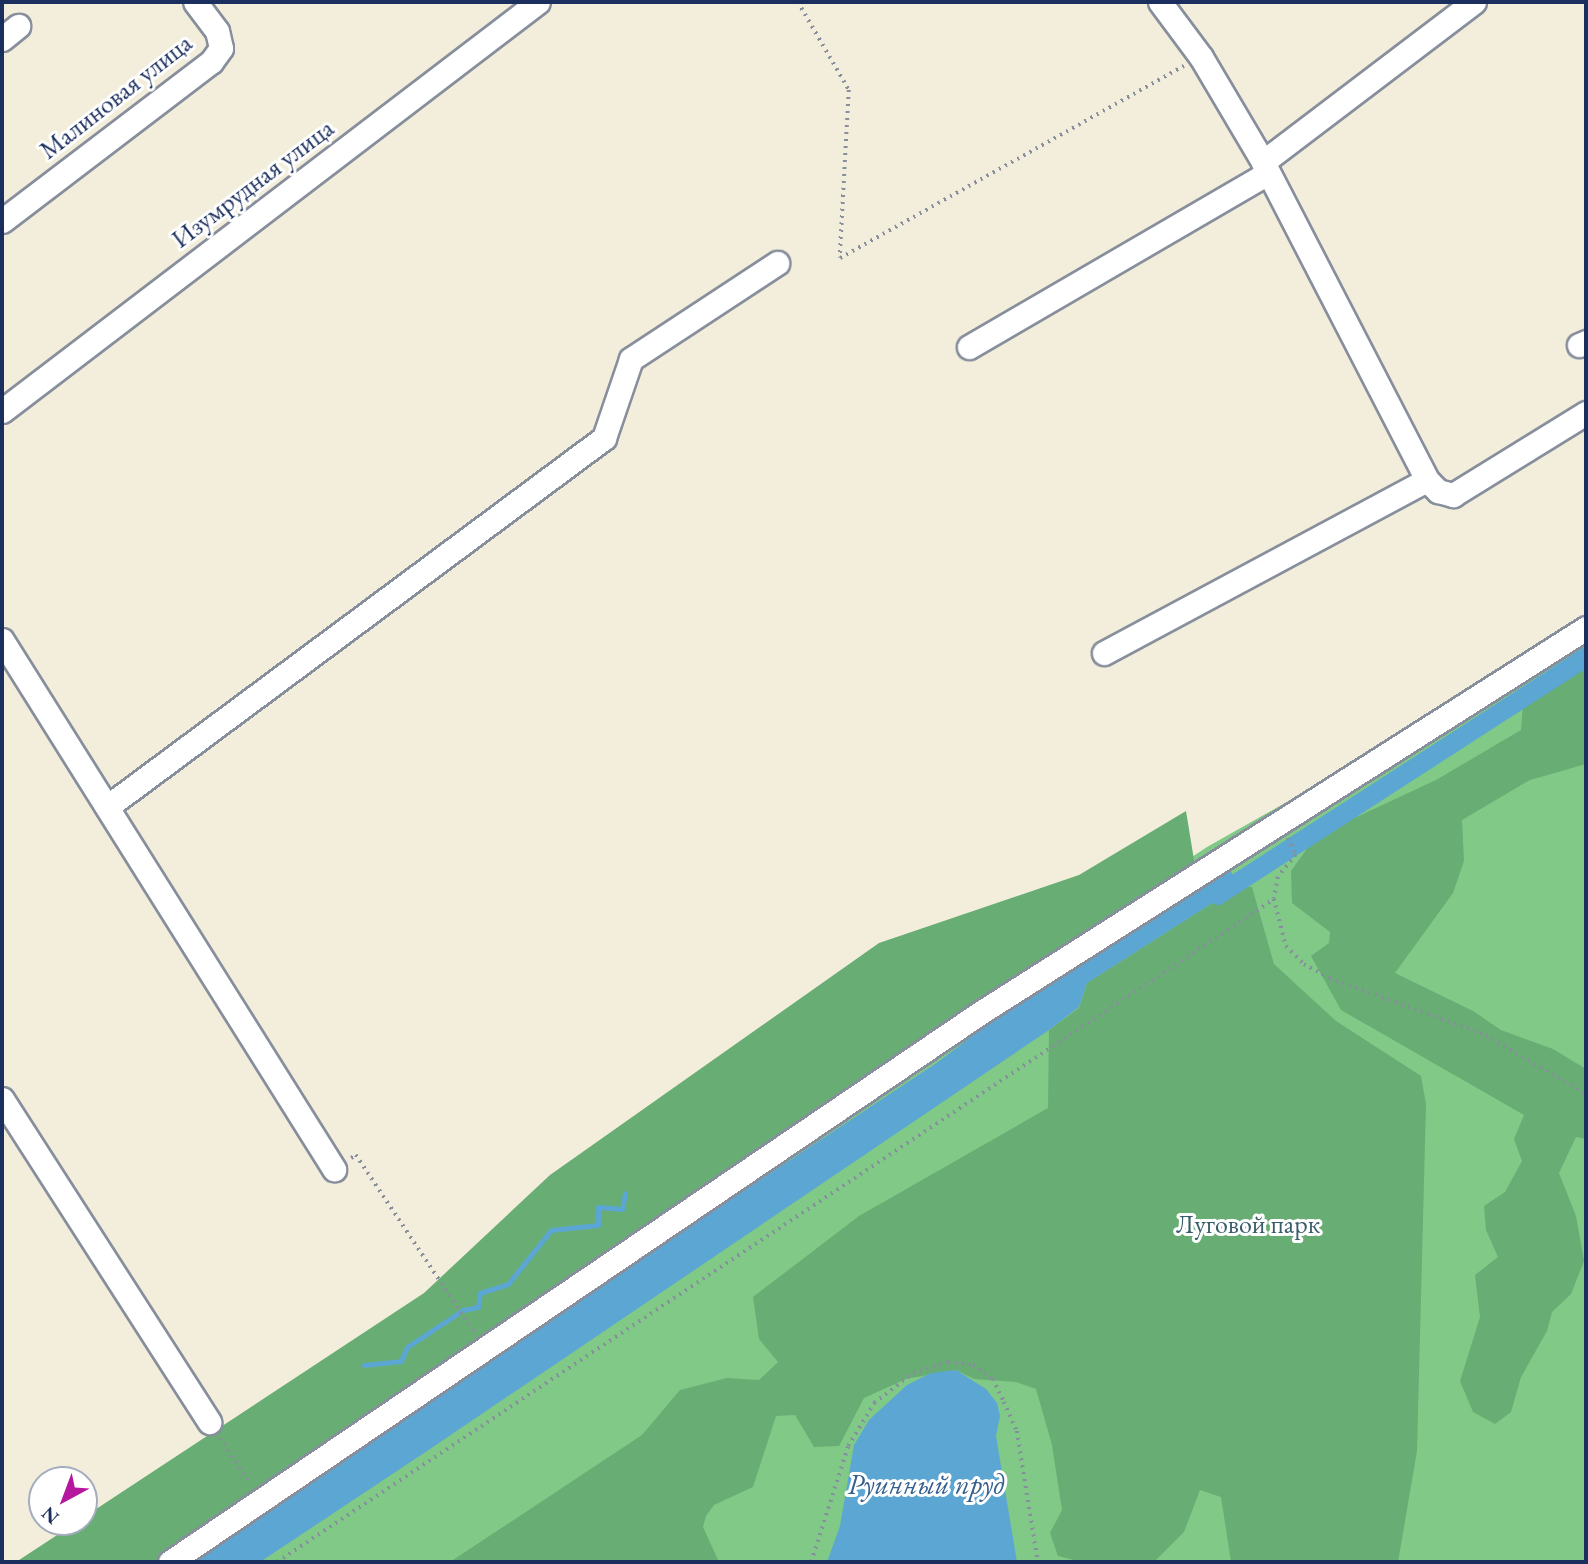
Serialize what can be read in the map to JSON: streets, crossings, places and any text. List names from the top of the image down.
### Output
{
  "streets": {
    "street": ["Малиновая улица", "Изумрудная улица"]
  },
  "water": ["Руинный пруд"],
  "parks": ["Луговой парк"],
  "north": "bottom left"
}
